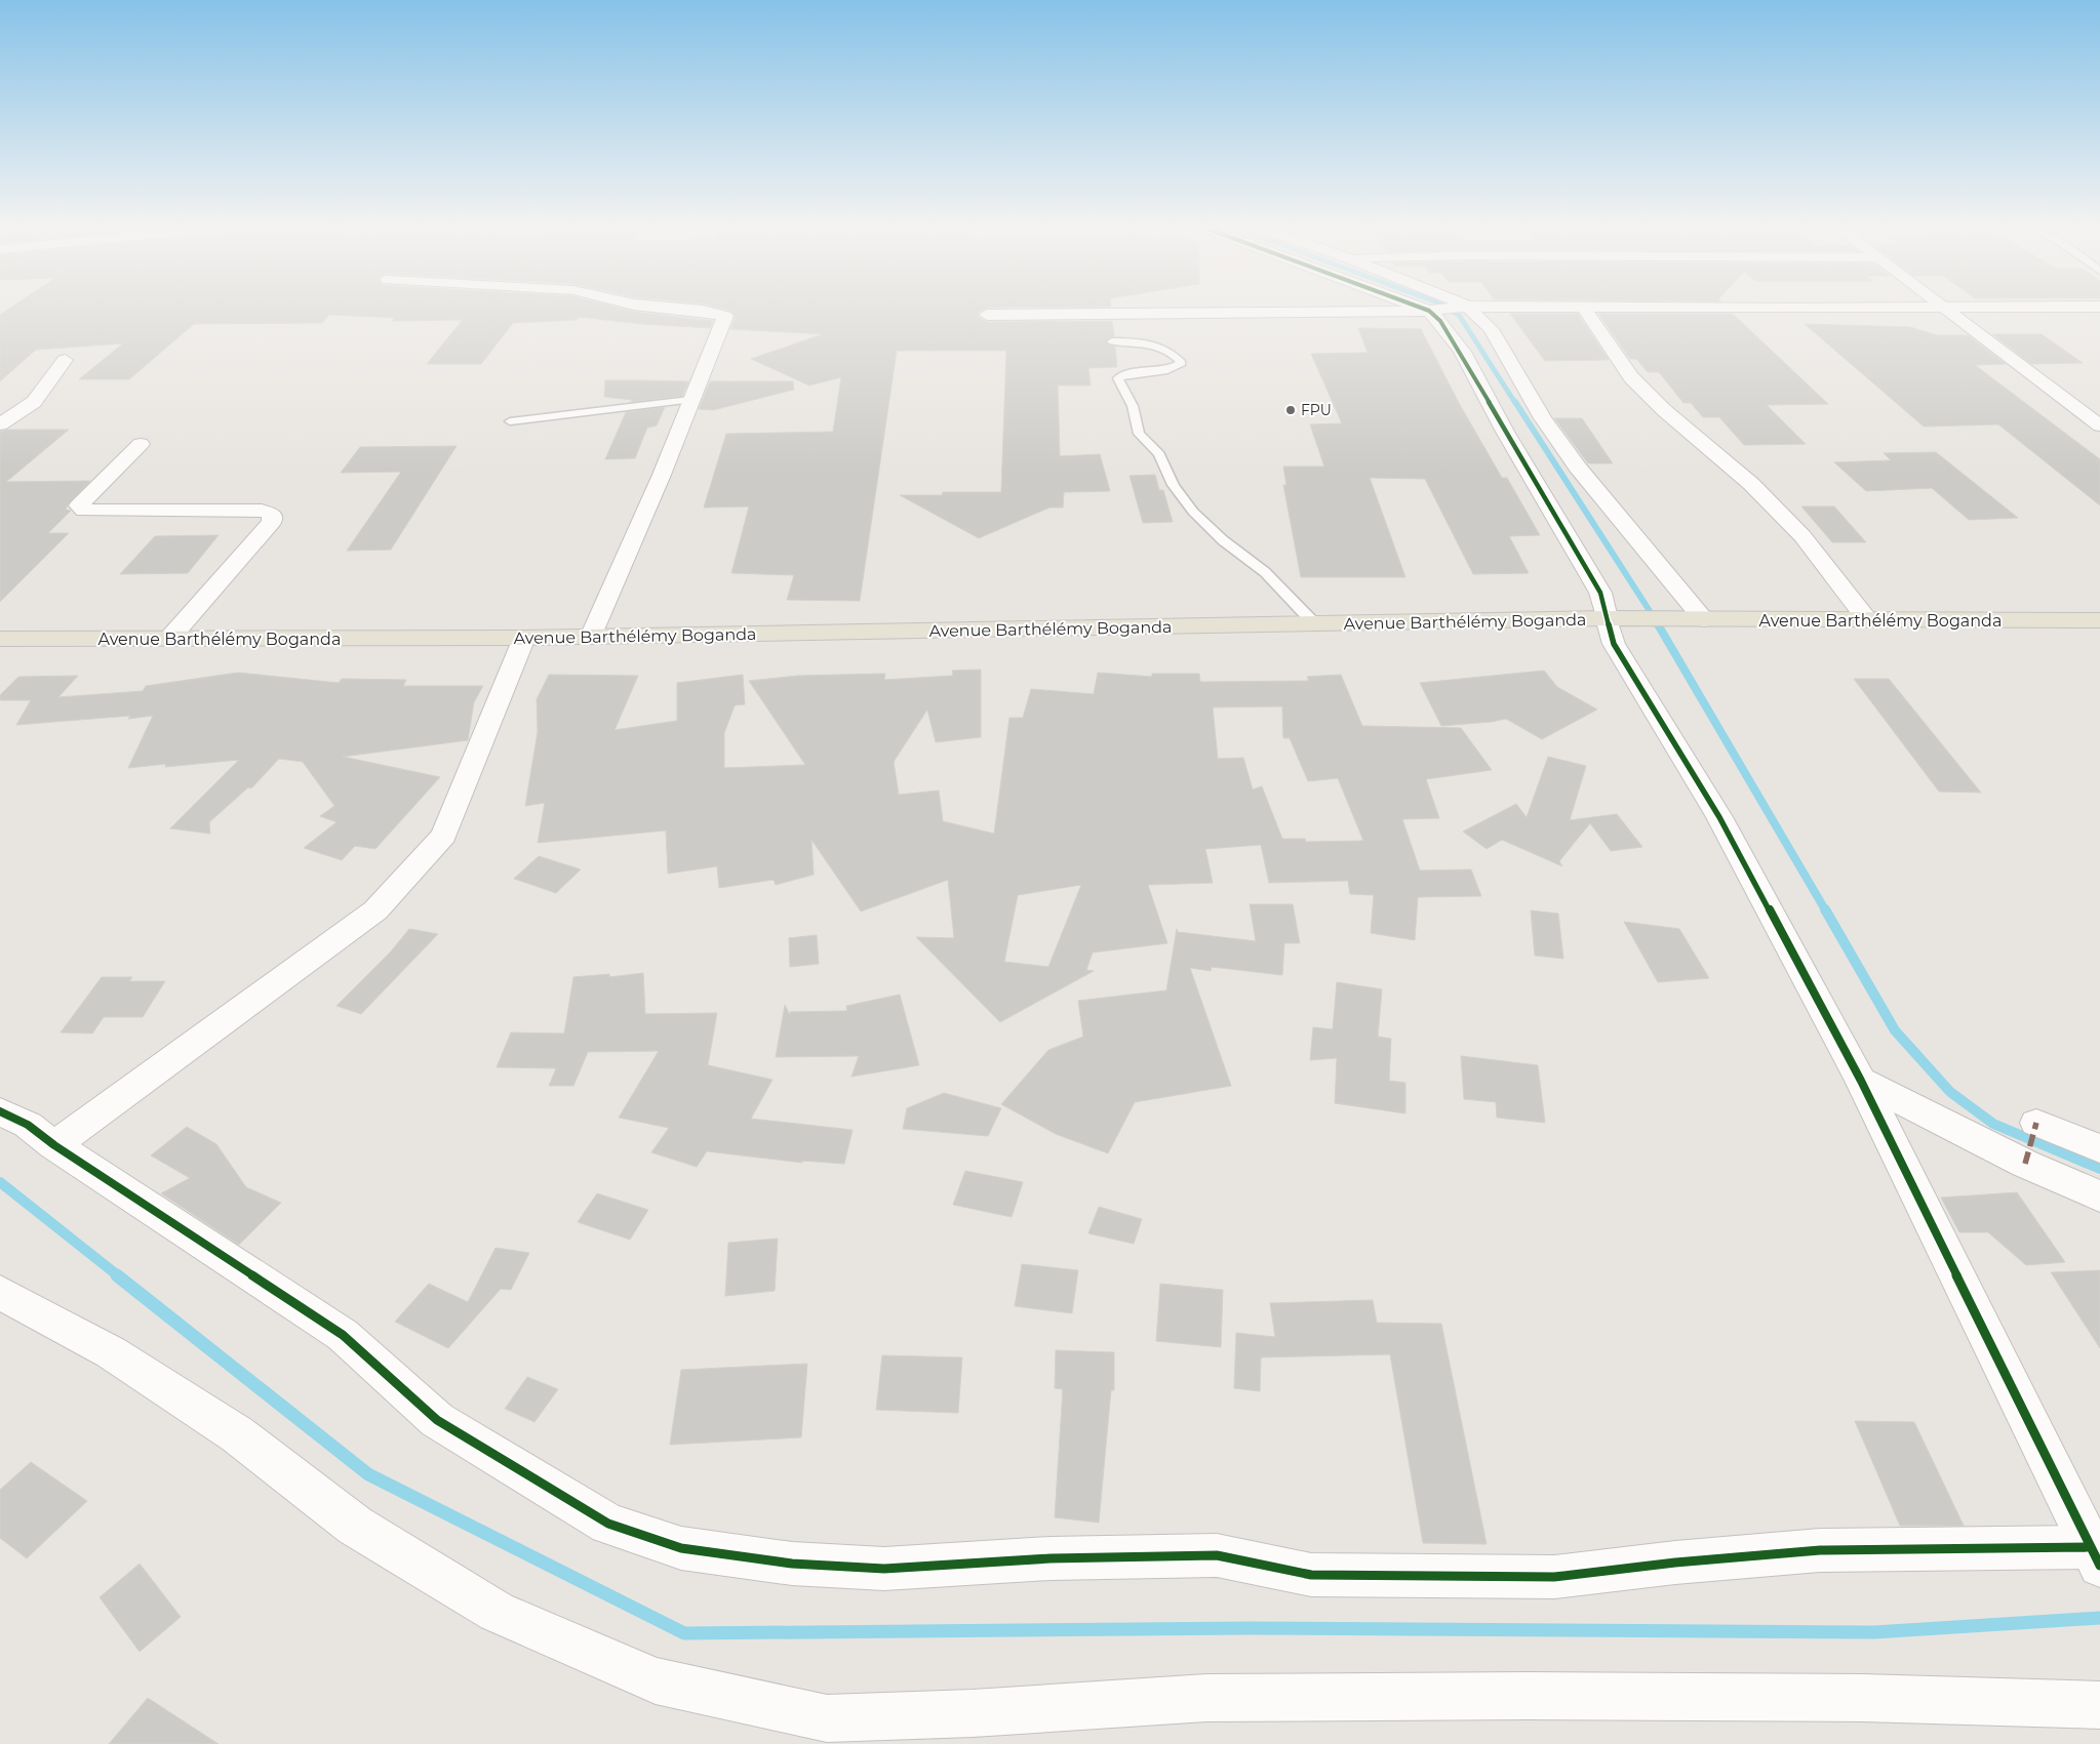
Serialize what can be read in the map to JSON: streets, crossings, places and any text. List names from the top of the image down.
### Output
{
  "streets": {
    "main road": ["Avenue Barthélémy Boganda"]
  },
  "places": ["FPU"]
}
